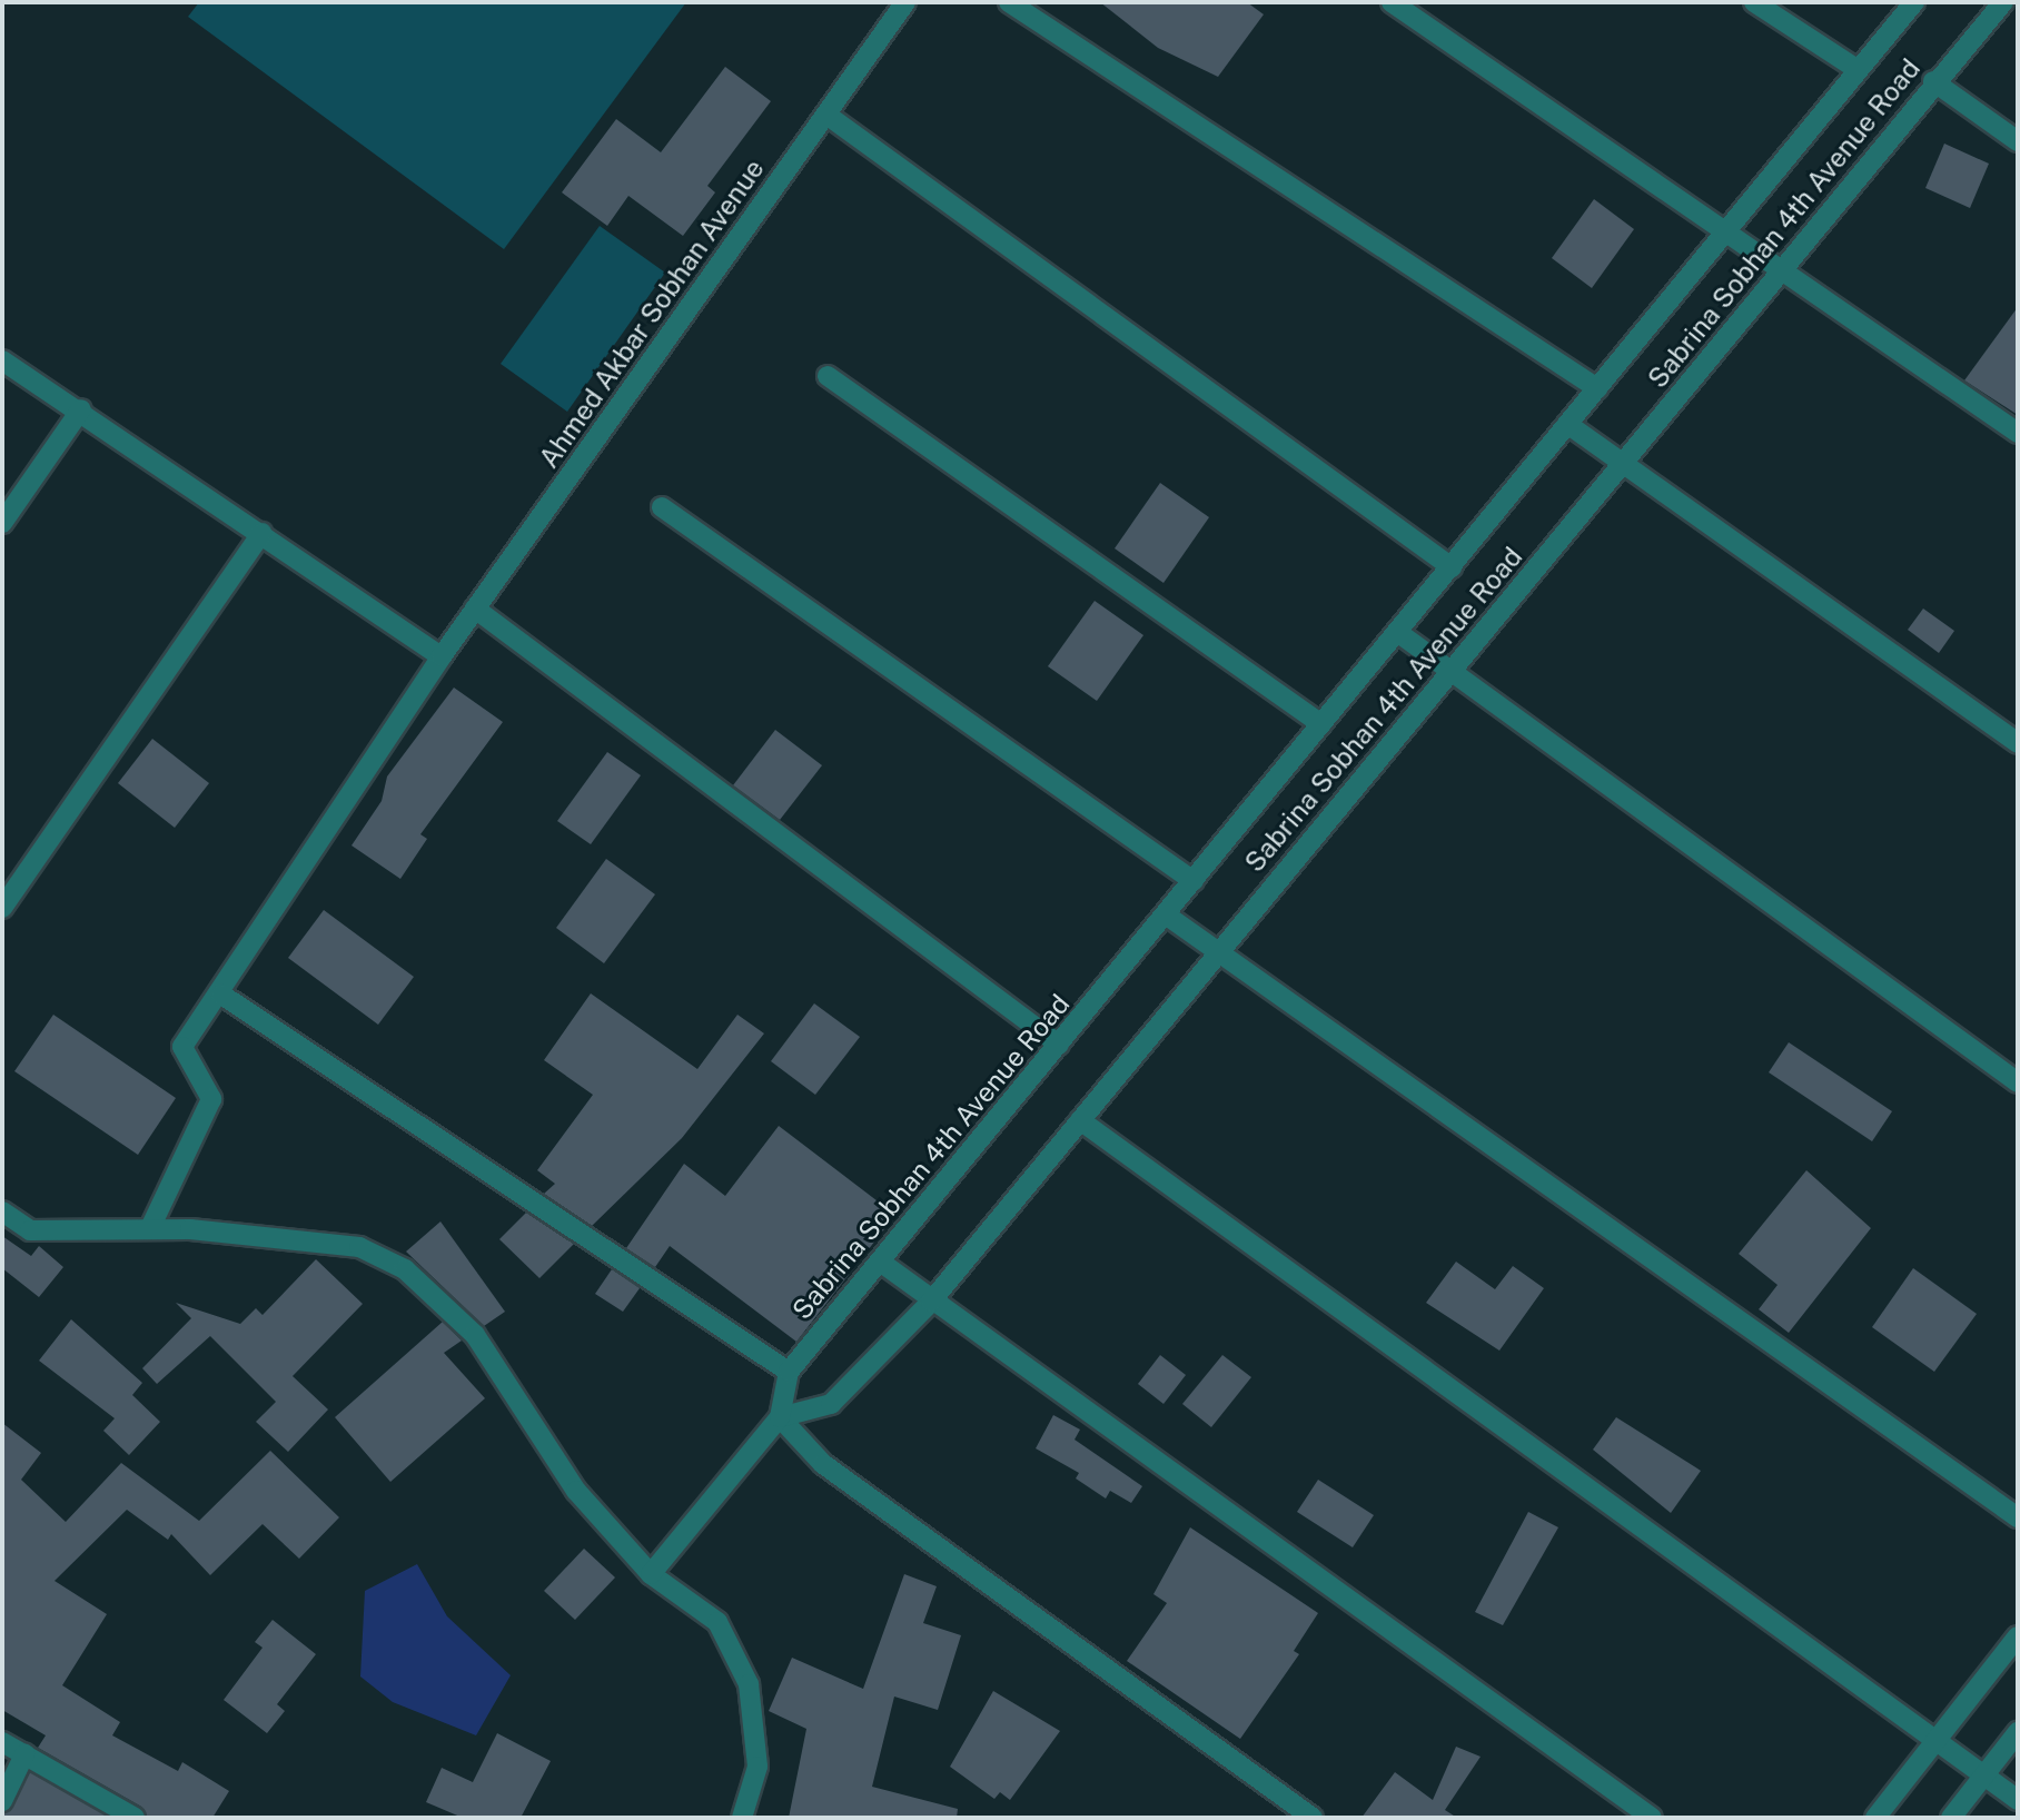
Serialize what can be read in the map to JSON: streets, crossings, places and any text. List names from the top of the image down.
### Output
{
  "streets": {
    "street": ["Sabrina Sobhan 4th Avenue Road", "Ahmed Akbar Sobhan Avenue"]
  }
}
